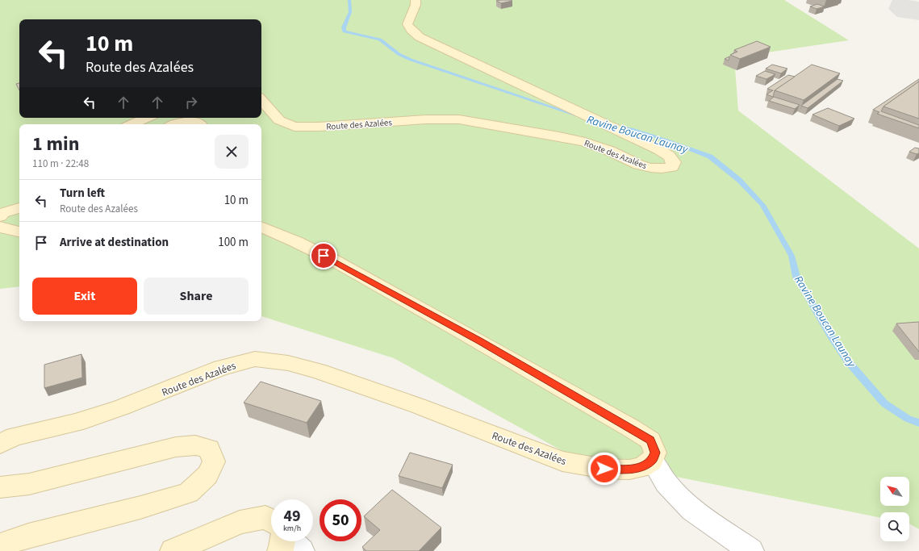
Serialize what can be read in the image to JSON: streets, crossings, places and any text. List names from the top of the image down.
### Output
{
  "streets": {
    "main road": ["Route des Azalées"]
  },
  "water": ["Ravine Boucan Launay"],
  "north": "top left",
  "page": {
    "turn": ["10 m", "Route des Azalées"],
    "heading": ["1 min", "110 m · 22:48"],
    "list": [
      {
        "name": "Turn left",
        "note": "Route des Azalées",
        "value": "10 m"
      },
      {
        "name": "Arrive at destination",
        "value": "100 m"
      }
    ],
    "buttons": ["Exit", "Share"],
    "speed": "49 km/h",
    "limit": "50"
  }
}
